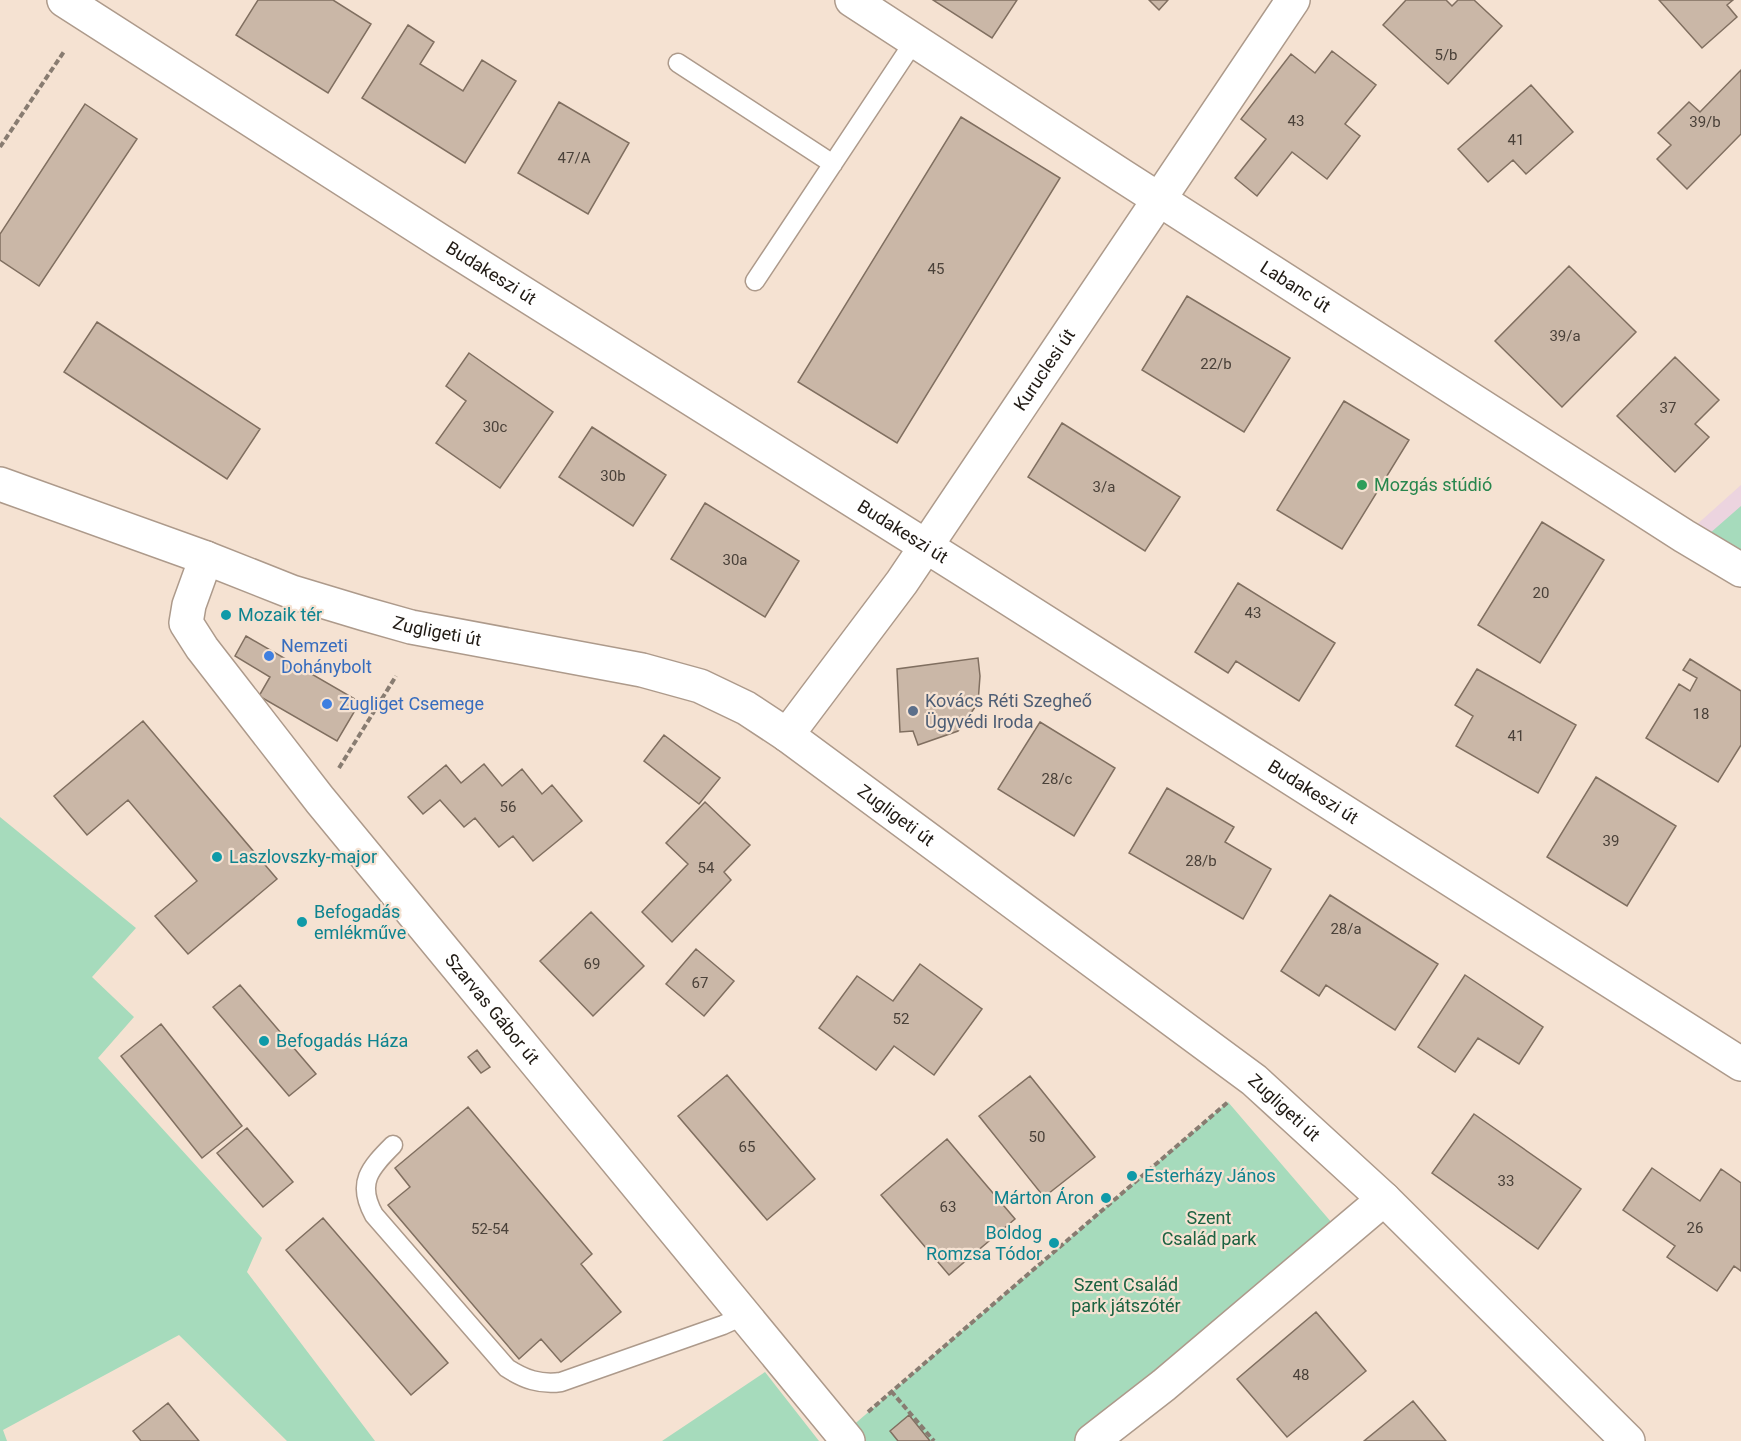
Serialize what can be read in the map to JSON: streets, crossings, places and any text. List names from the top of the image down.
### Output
{
  "streets": {
    "street": [
      "Budakeszi út",
      "Labanc út",
      "Kuruclesi út",
      "Zugligeti út",
      "Szarvas Gábor út"
    ]
  },
  "crossings": [
    ["Budakeszi út", "Kuruclesi út"],
    ["Labanc út", "Kuruclesi út"],
    ["Kuruclesi út", "Zugligeti út"],
    ["Zugligeti út", "Szarvas Gábor út"]
  ],
  "parks": ["Szent Család park", "Szent Család park játszótér"],
  "places": [
    "Mozgás stúdió",
    "Mozaik tér",
    "Nemzeti Dohánybolt",
    "Zugliget Csemege",
    "Kovács Réti Szegheő Ügyvédi Iroda",
    "Laszlovszky-major",
    "Befogadás emlékműve",
    "Befogadás Háza",
    "Esterházy János",
    "Márton Áron",
    "Boldog Romzsa Tódor"
  ],
  "house_numbers": [
    "5/b",
    "43",
    "39/b",
    "41",
    "47/A",
    "45",
    "39/a",
    "22/b",
    "37",
    "30c",
    "30b",
    "3/a",
    "30a",
    "20",
    "43",
    "18",
    "41",
    "28/c",
    "56",
    "39",
    "28/b",
    "54",
    "28/a",
    "69",
    "67",
    "52",
    "50",
    "65",
    "33",
    "63",
    "26",
    "52-54",
    "48"
  ]
}
